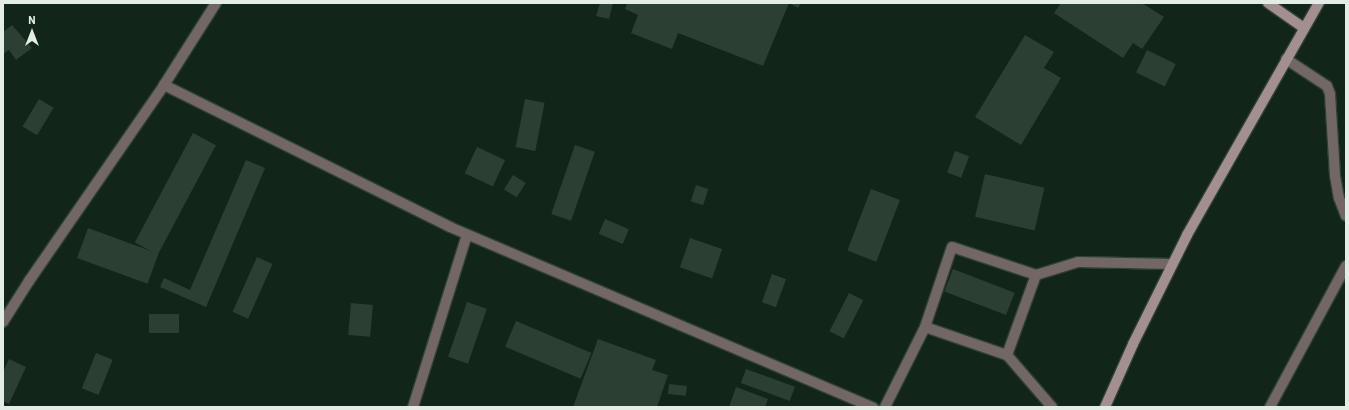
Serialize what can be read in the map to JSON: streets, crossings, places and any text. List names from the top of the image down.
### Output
{
  "north": "top"
}
